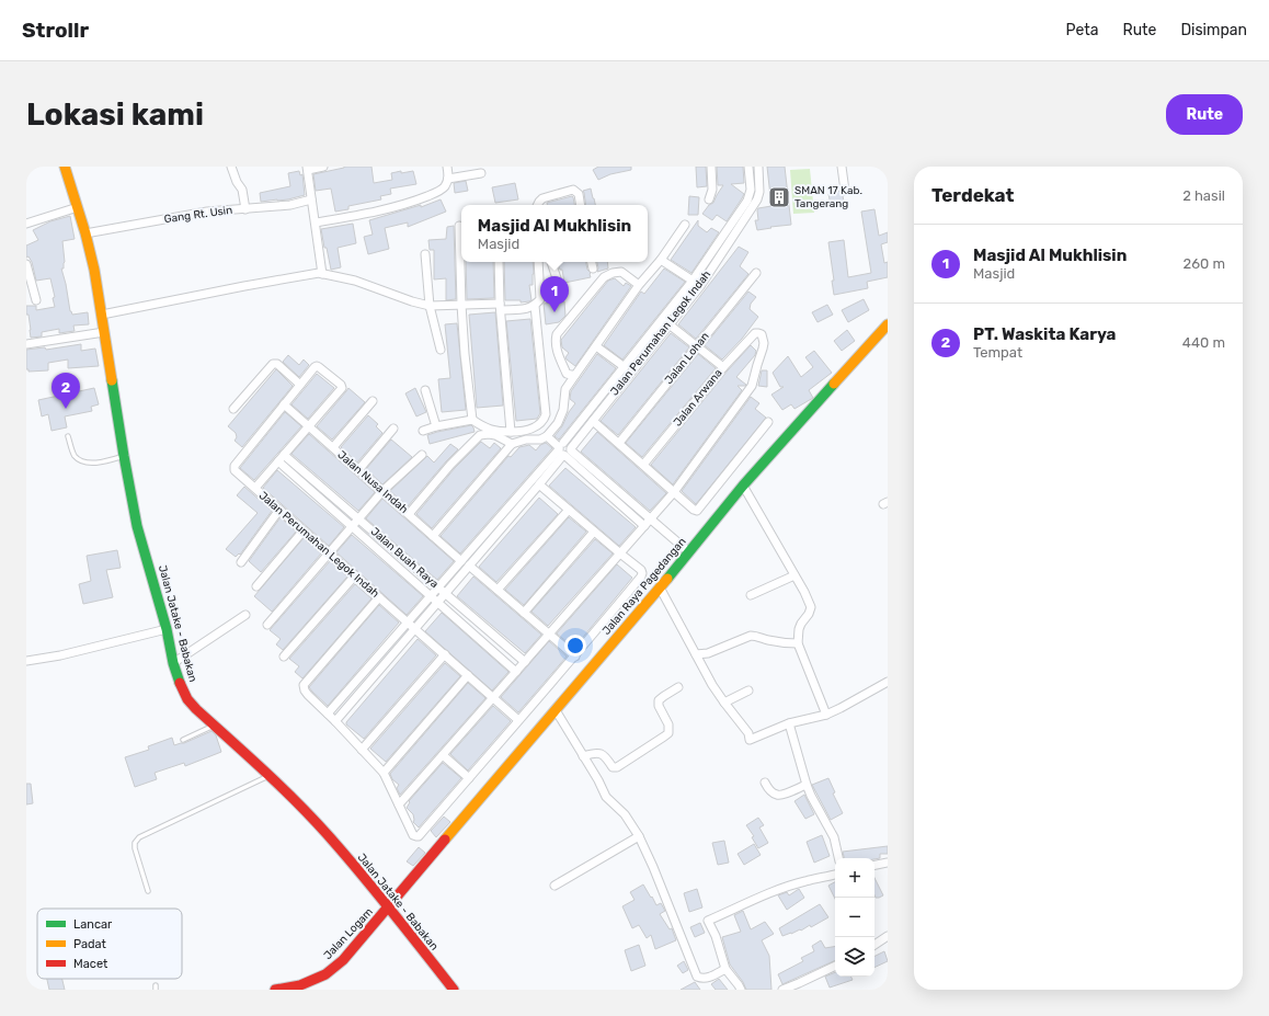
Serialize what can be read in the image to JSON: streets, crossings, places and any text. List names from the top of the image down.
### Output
{
  "streets": {
    "main road": ["Jalan Raya Pagedangan", "Jalan Jatake - Babakan", "Jalan Logam"],
    "street": [
      "Gang Rt. Usin",
      "Jalan Perumahan Legok Indah",
      "Jalan Lohan",
      "Jalan Arwana",
      "Jalan Nusa Indah",
      "Jalan Buah Raya"
    ]
  },
  "crossings": [
    ["Gang Rt. Usin", "Jalan Jatake - Babakan"],
    ["Jalan Perumahan Legok Indah", "Jalan Nusa Indah"],
    ["Jalan Perumahan Legok Indah", "Jalan Buah Raya"],
    ["Jalan Raya Pagedangan", "Jalan Jatake - Babakan"],
    ["Jalan Raya Pagedangan", "Jalan Logam"],
    ["Jalan Jatake - Babakan", "Jalan Logam"]
  ],
  "places": {
    "building": ["SMAN 17 Kab. Tangerang"]
  },
  "legend": ["Lancar", "Padat", "Macet"],
  "page": {
    "header": "Strollr",
    "nav": ["Peta", "Rute", "Disimpan"],
    "buttons": "Rute",
    "title": "Lokasi kami",
    "heading": ["Terdekat", "2 hasil"],
    "popup": ["Masjid Al Mukhlisin", "Masjid"],
    "list": [
      {
        "mark": "1",
        "name": "Masjid Al Mukhlisin",
        "note": "Masjid",
        "value": "260 m"
      },
      {
        "mark": "2",
        "name": "PT. Waskita Karya",
        "note": "Tempat",
        "value": "440 m"
      }
    ],
    "pins": ["1", "2"],
    "map_buttons": ["+", "−"]
  }
}
